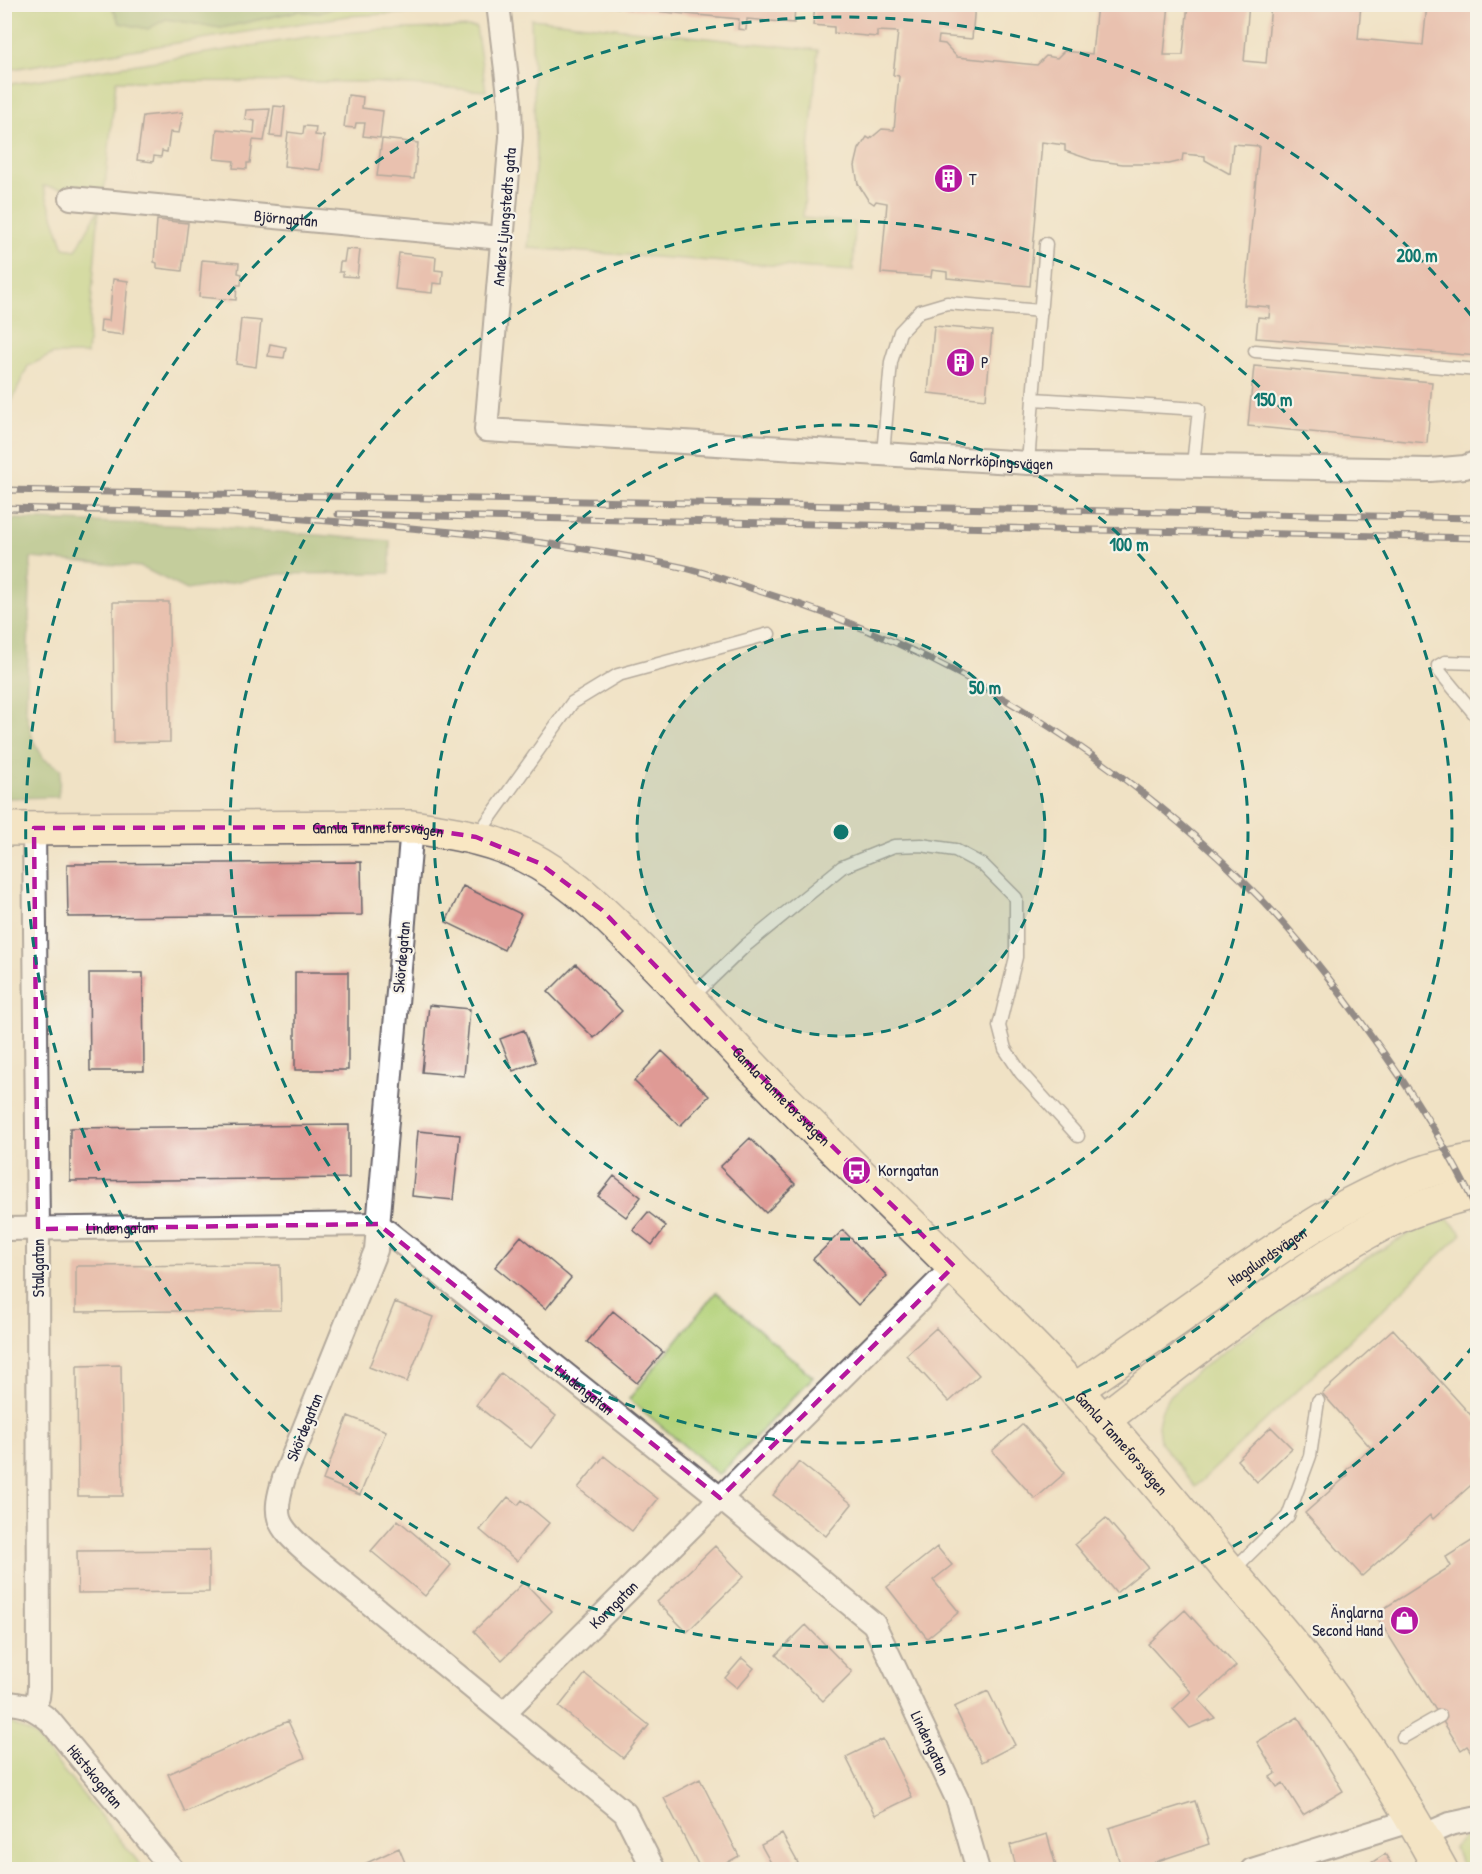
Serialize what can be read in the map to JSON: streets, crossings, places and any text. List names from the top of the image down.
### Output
{
  "streets": {
    "street": [
      "Anders Ljungstedts gata",
      "Björngatan",
      "Gamla Norrköpingsvägen",
      "Gamla Tanneforsvägen",
      "Skördegatan",
      "Lindengatan",
      "Hagalundsvägen",
      "Stallgatan",
      "Korngatan",
      "Hästskogatan"
    ]
  },
  "crossings": [
    ["Anders Ljungstedts gata", "Björngatan"],
    ["Anders Ljungstedts gata", "Gamla Norrköpingsvägen"],
    ["Gamla Tanneforsvägen", "Skördegatan"],
    ["Gamla Tanneforsvägen", "Hagalundsvägen"],
    ["Gamla Tanneforsvägen", "Stallgatan"],
    ["Gamla Tanneforsvägen", "Korngatan"],
    ["Skördegatan", "Lindengatan"],
    ["Skördegatan", "Korngatan"],
    ["Lindengatan", "Stallgatan"],
    ["Lindengatan", "Korngatan"],
    ["Stallgatan", "Hästskogatan"]
  ],
  "places": {
    "building": ["T", "P"],
    "bus stop": ["Korngatan"],
    "shop": ["Änglarna Second Hand"]
  },
  "rings": [
    "200 m",
    "150 m",
    "100 m",
    "50 m"
  ]
}
